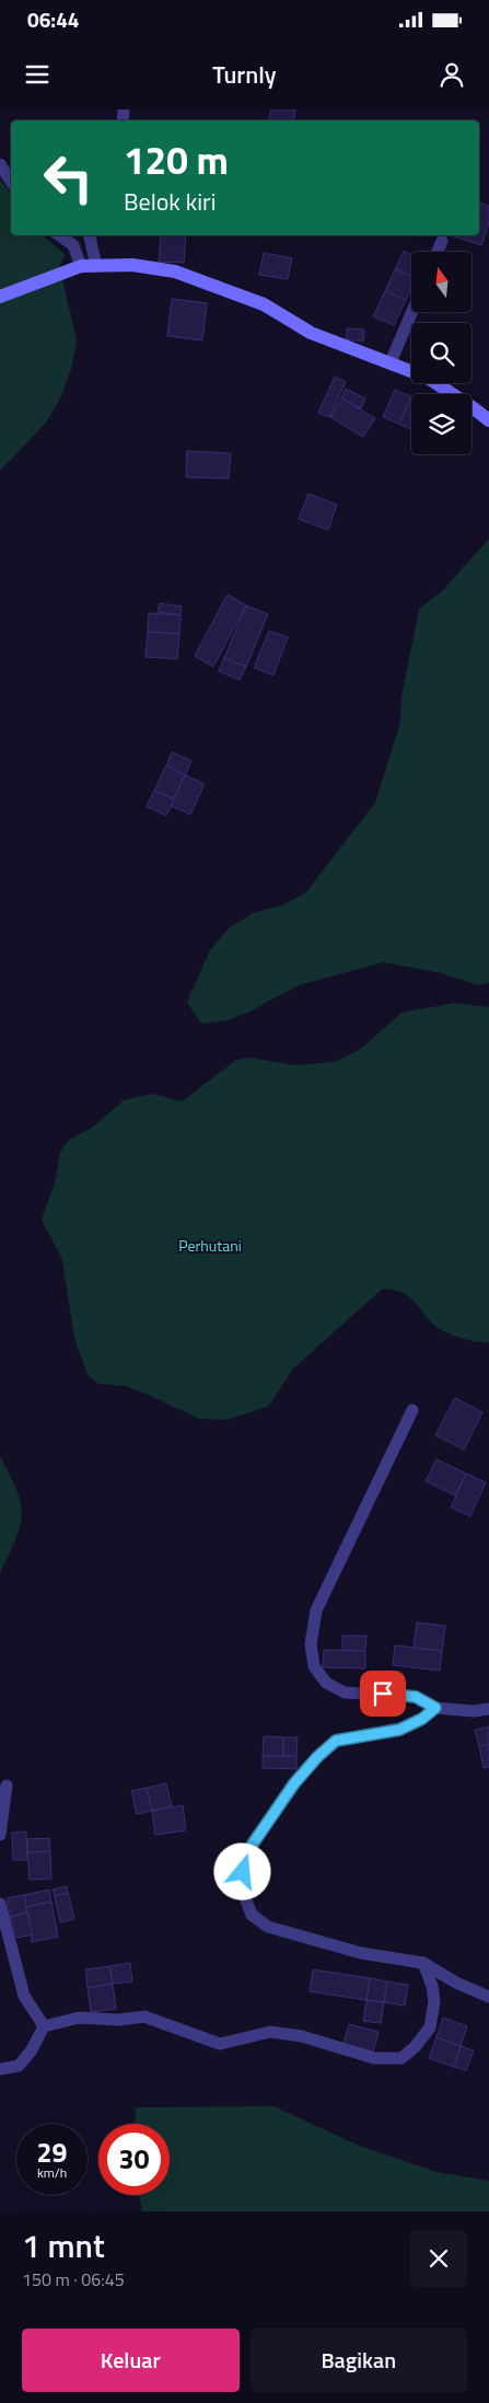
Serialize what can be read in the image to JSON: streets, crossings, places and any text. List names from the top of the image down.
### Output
{
  "parks": ["Perhutani"],
  "north": "top",
  "page": {
    "status": "06:44",
    "header": "Turnly",
    "turn": ["120 m", "Belok kiri"],
    "speed": "29 km/h",
    "limit": "30",
    "heading": ["1 mnt", "150 m · 06:45"],
    "buttons": ["Keluar", "Bagikan"]
  }
}
